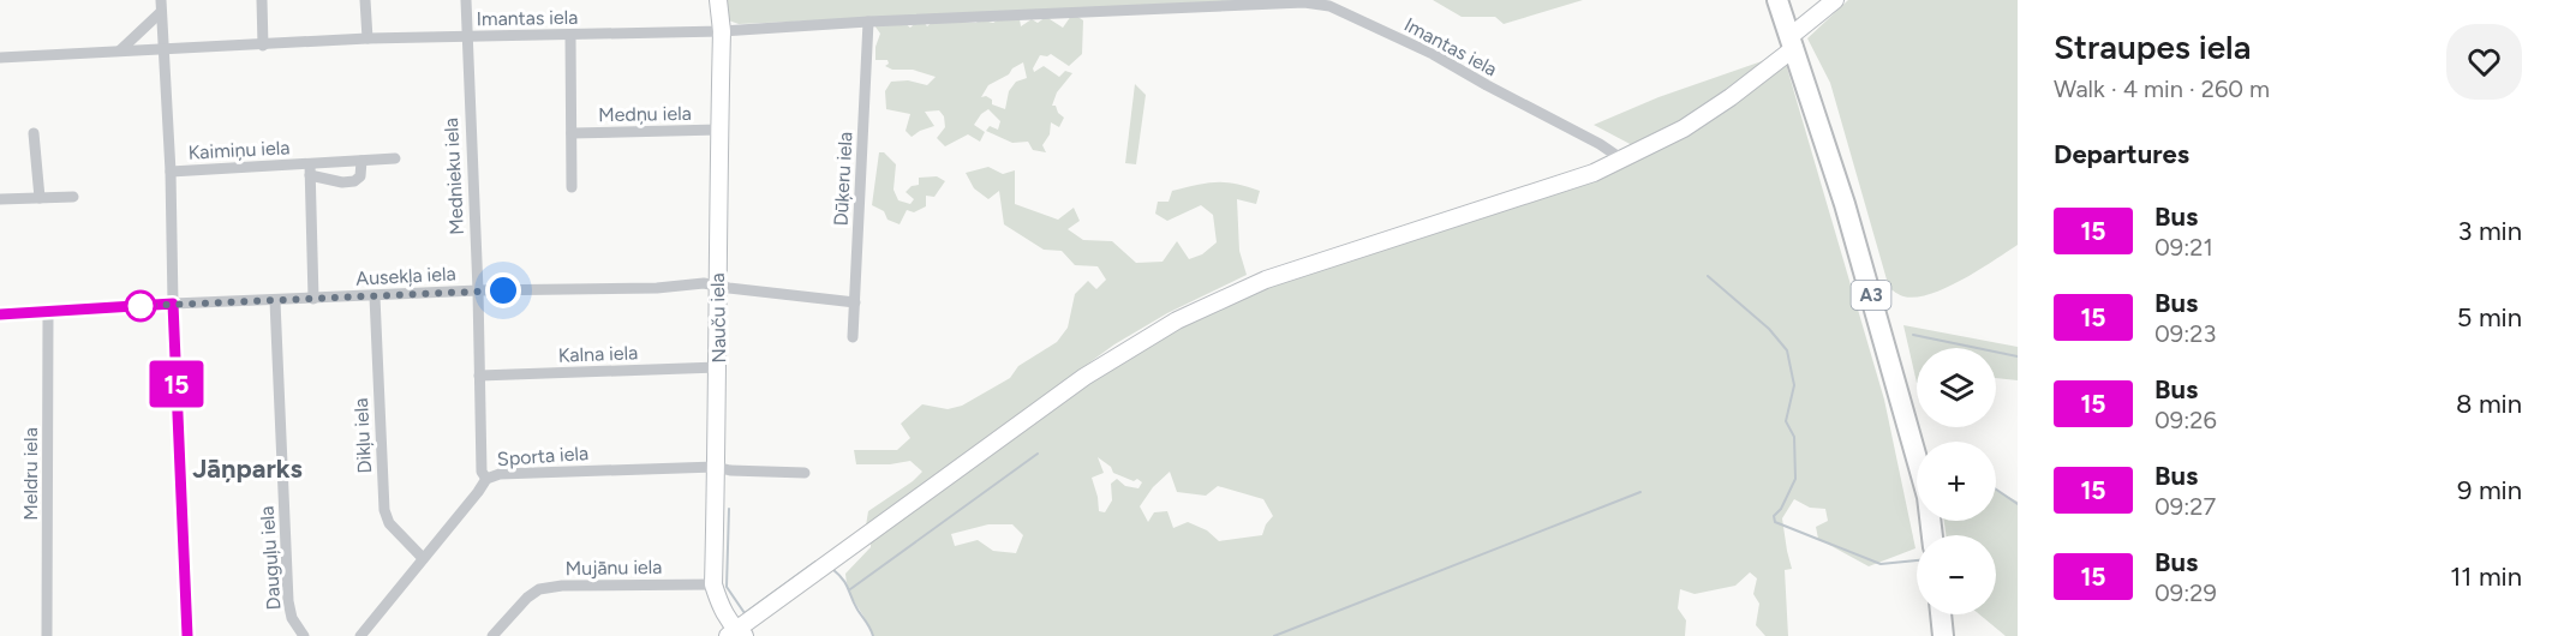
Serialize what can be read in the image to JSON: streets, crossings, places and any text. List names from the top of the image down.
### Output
{
  "streets": {
    "highway": ["A3"],
    "street": [
      "Imantas iela",
      "Medņu iela",
      "Kaimiņu iela",
      "Mednieku iela",
      "Dūķeru iela",
      "Ausekļa iela",
      "Nauču iela",
      "Kalna iela",
      "Dikļu iela",
      "Sporta iela",
      "Meldru iela",
      "Dauguļu iela",
      "Mujānu iela"
    ]
  },
  "crossings": [
    ["Imantas iela", "Mednieku iela"],
    ["Imantas iela", "Dūķeru iela"],
    ["Imantas iela", "Nauču iela"],
    ["Medņu iela", "Nauču iela"],
    ["Kaimiņu iela", "Ausekļa iela"],
    ["Mednieku iela", "Ausekļa iela"],
    ["Mednieku iela", "Kalna iela"],
    ["Mednieku iela", "Sporta iela"],
    ["Dūķeru iela", "Ausekļa iela"],
    ["Ausekļa iela", "Nauču iela"],
    ["Ausekļa iela", "Dikļu iela"],
    ["Ausekļa iela", "Meldru iela"],
    ["Ausekļa iela", "Dauguļu iela"],
    ["Nauču iela", "Kalna iela"],
    ["Nauču iela", "Sporta iela"],
    ["Nauču iela", "Mujānu iela"],
    ["Dikļu iela", "Sporta iela"]
  ],
  "districts": ["Jāņparks"],
  "lines": ["bus line 15"],
  "page": {
    "on_map": "15",
    "heading": [
      ["Straupes iela", "Walk · 4 min · 260 m"],
      "Departures"
    ],
    "list": [
      {
        "mark": "15",
        "name": "Bus",
        "note": "09:21",
        "value": "3 min"
      },
      {
        "mark": "15",
        "name": "Bus",
        "note": "09:23",
        "value": "5 min"
      },
      {
        "mark": "15",
        "name": "Bus",
        "note": "09:26",
        "value": "8 min"
      },
      {
        "mark": "15",
        "name": "Bus",
        "note": "09:27",
        "value": "9 min"
      },
      {
        "mark": "15",
        "name": "Bus",
        "note": "09:29",
        "value": "11 min"
      }
    ],
    "map_buttons": ["+", "−"]
  }
}
